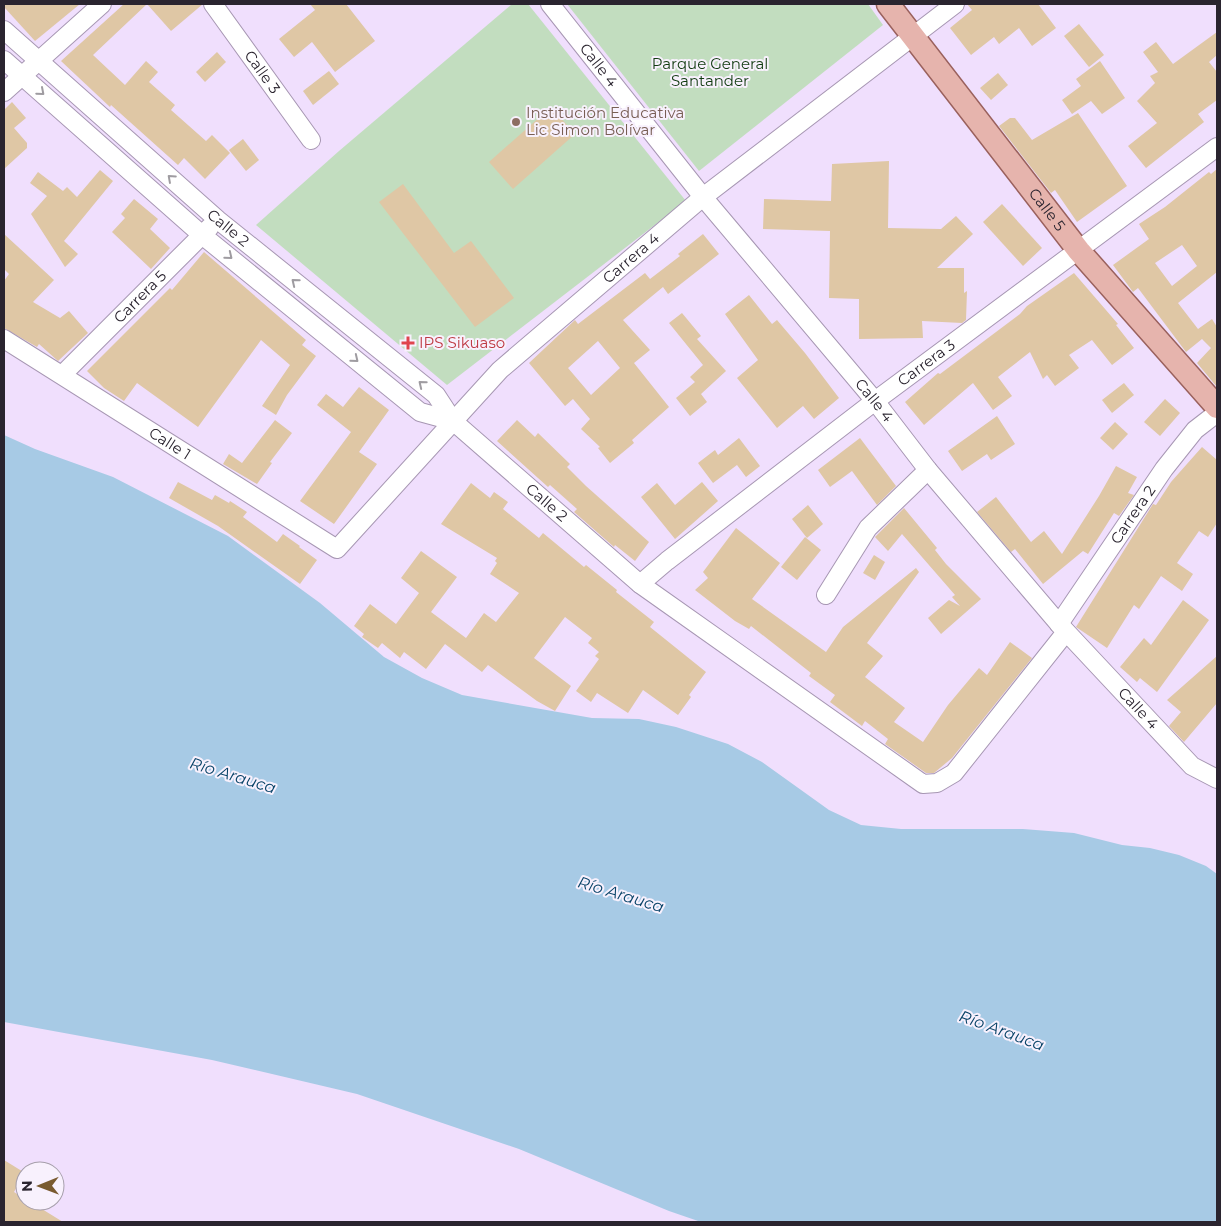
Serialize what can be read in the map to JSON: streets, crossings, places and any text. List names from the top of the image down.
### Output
{
  "streets": {
    "main road": ["Calle 5"],
    "street": [
      "Calle 4",
      "Calle 3",
      "Calle 2",
      "Carrera 4",
      "Carrera 5",
      "Carrera 3",
      "Calle 1",
      "Carrera 2"
    ]
  },
  "crossings": [
    ["Calle 4", "Carrera 4"],
    ["Calle 4", "Carrera 3"],
    ["Calle 4", "Carrera 2"],
    ["Calle 5", "Carrera 4"],
    ["Calle 5", "Carrera 3"],
    ["Calle 2", "Carrera 4"],
    ["Calle 2", "Carrera 5"],
    ["Calle 2", "Carrera 3"],
    ["Calle 2", "Carrera 2"],
    ["Carrera 4", "Calle 1"],
    ["Carrera 5", "Calle 1"],
    ["Carrera 3", "Carrera 2"]
  ],
  "water": ["Río Arauca"],
  "parks": ["Parque General Santander"],
  "places": {
    "other": ["Institución Educativa Lic Simon Bolívar"],
    "health": ["IPS Sikuaso"]
  },
  "north": "left"
}
